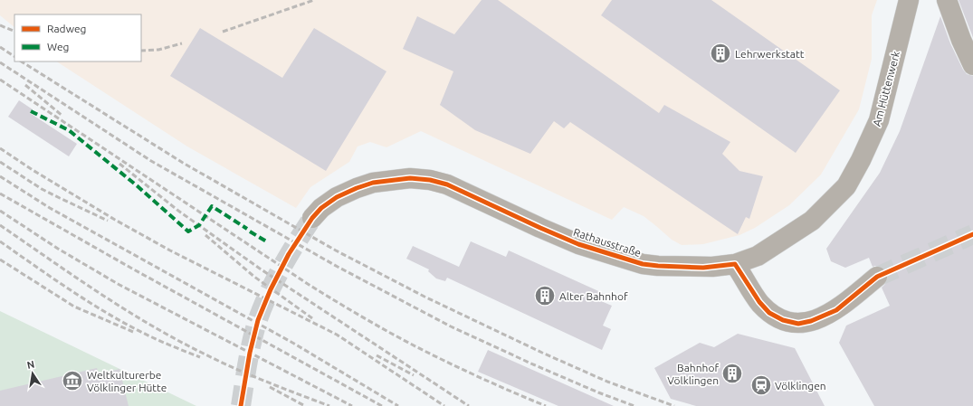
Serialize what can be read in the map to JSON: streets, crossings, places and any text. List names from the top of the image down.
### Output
{
  "streets": {
    "main road": ["Am Hüttenwerk", "Rathausstraße"]
  },
  "crossings": [
    ["Am Hüttenwerk", "Rathausstraße"]
  ],
  "places": {
    "building": ["Lehrwerkstatt", "Alter Bahnhof", "Bahnhof Völklingen"],
    "museum": ["Weltkulturerbe Völklinger Hütte"],
    "station": ["Völklingen"]
  },
  "legend": ["Radweg", "Weg"],
  "north": "top"
}
